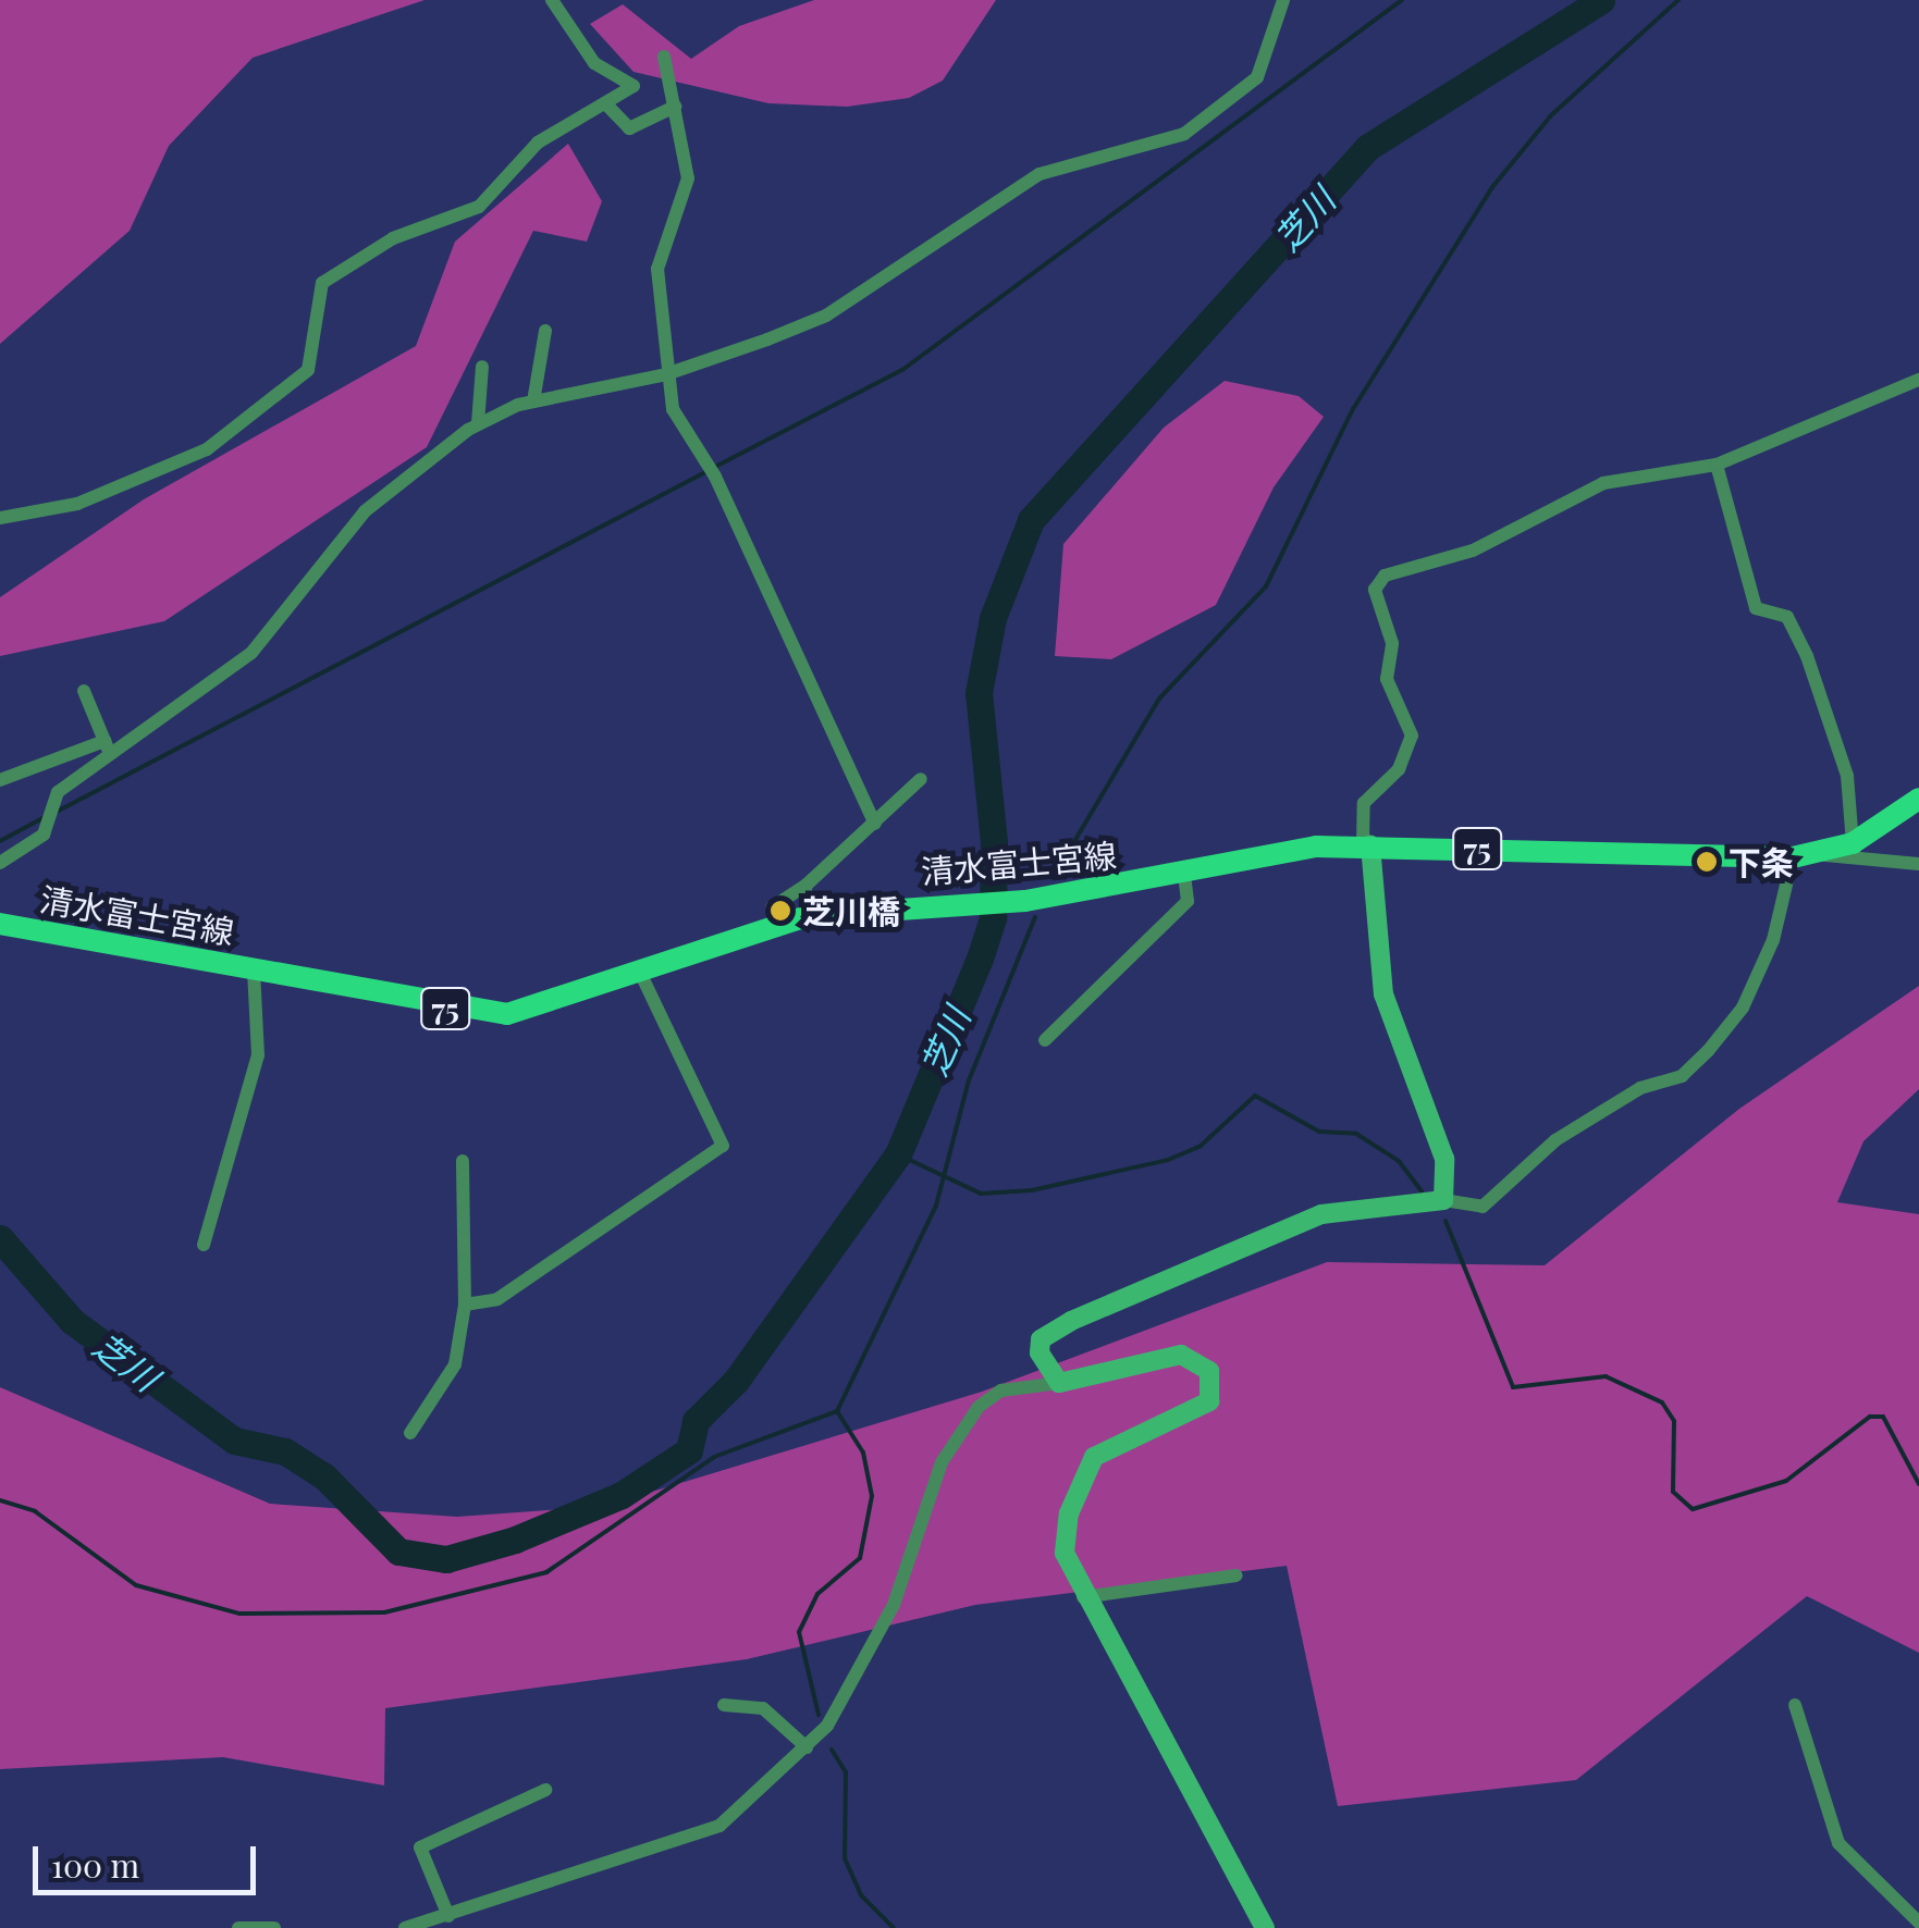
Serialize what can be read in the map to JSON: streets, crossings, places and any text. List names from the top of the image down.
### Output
{
  "streets": {
    "main road": ["75", "清水富士宮線"]
  },
  "water": ["芝川"],
  "places": ["下条", "芝川橋"],
  "scale_bar": "100 m"
}
